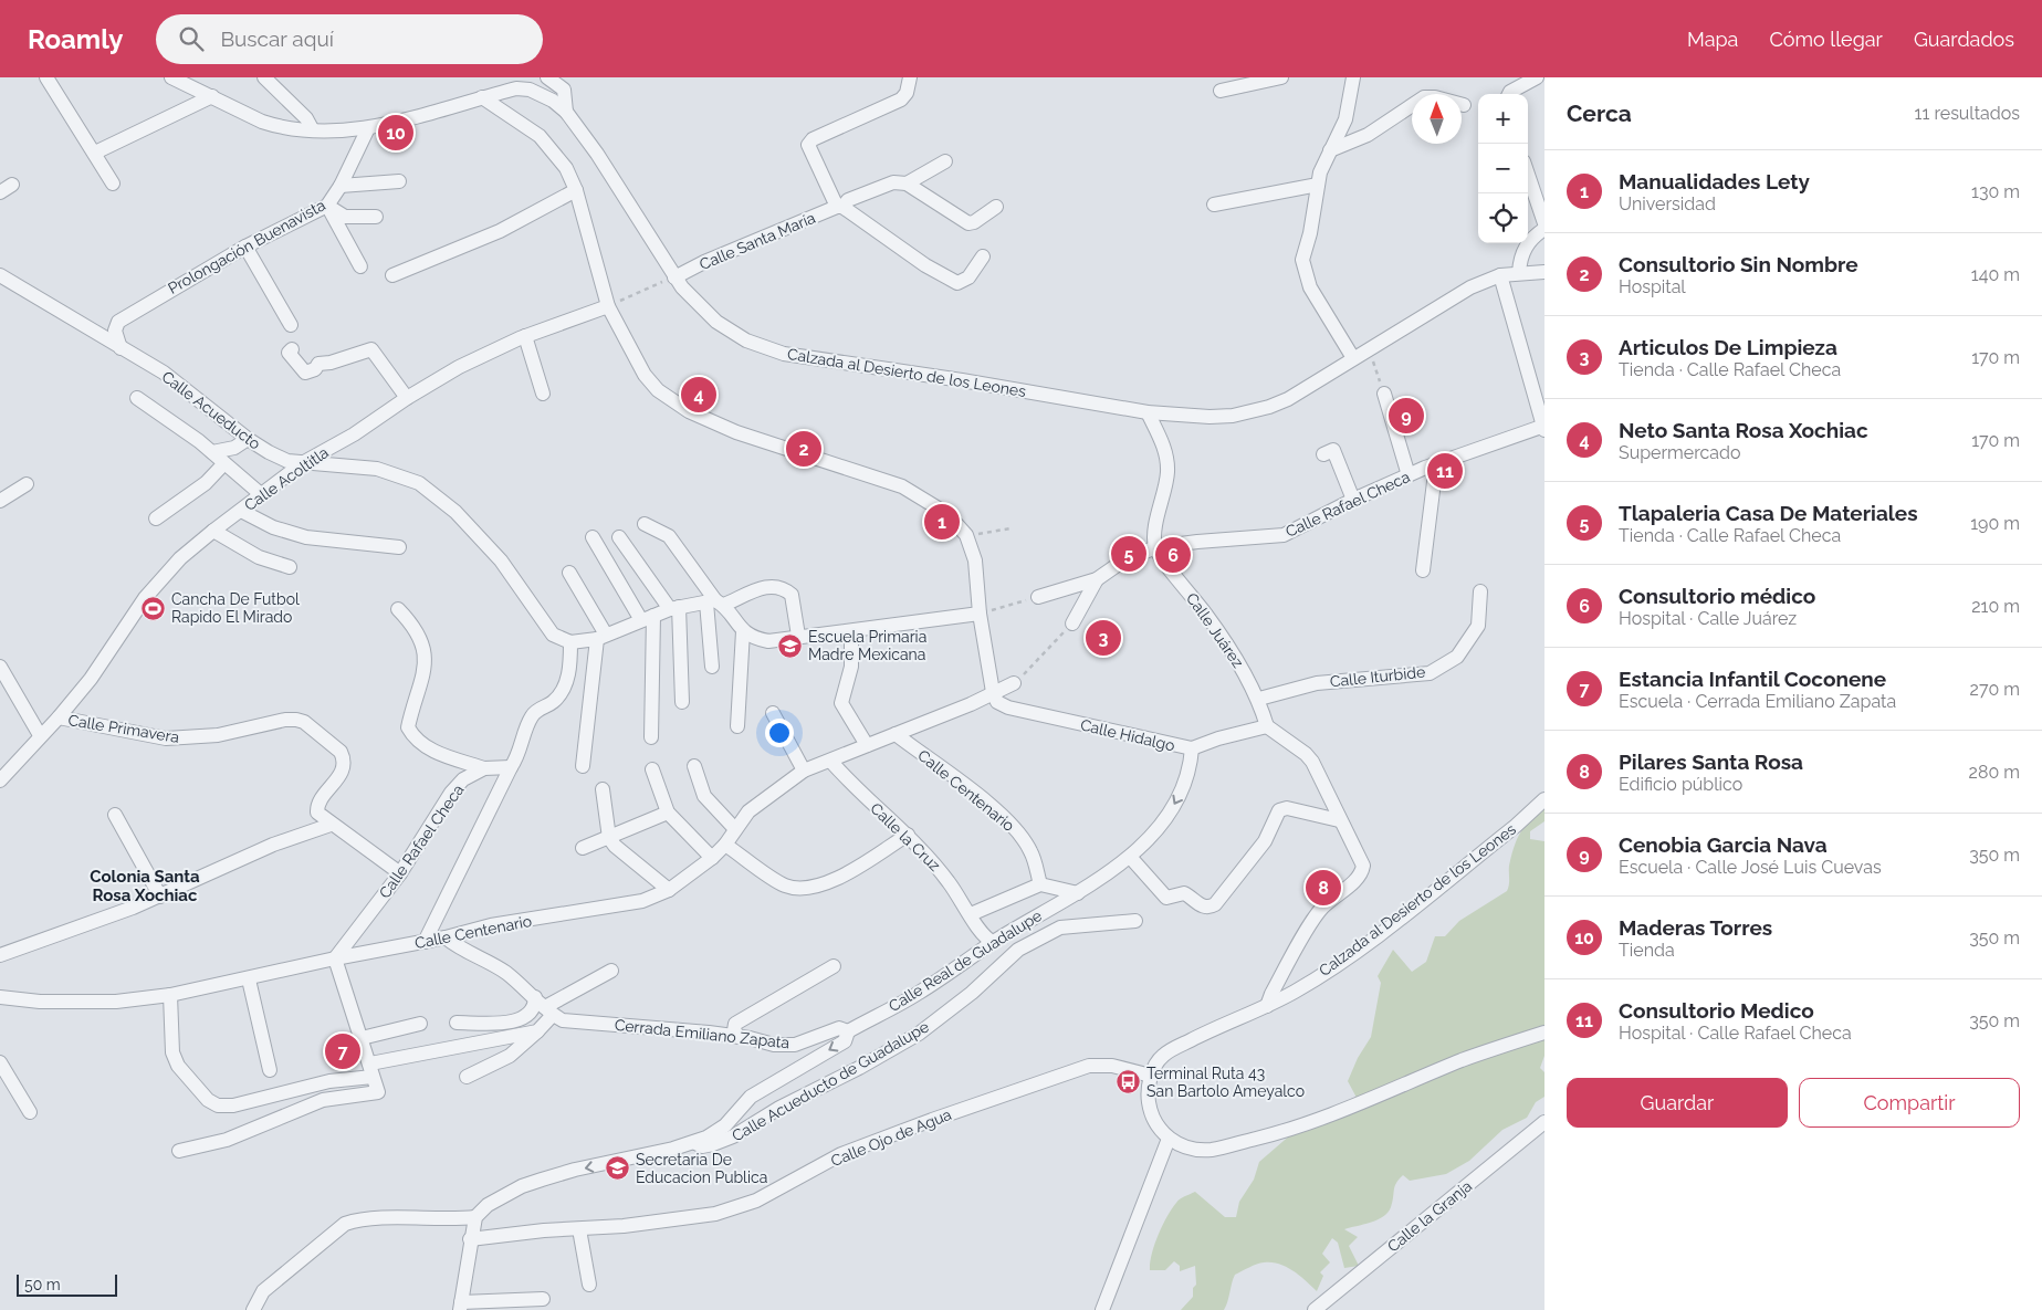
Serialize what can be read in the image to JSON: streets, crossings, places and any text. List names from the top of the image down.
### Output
{
  "streets": {
    "street": [
      "Calle Santa María",
      "Prolongación Buenavista",
      "Calzada al Desierto de los Leones",
      "Calle Acueducto",
      "Calle Acoltitla",
      "Calle Rafael Checa",
      "Calle Juárez",
      "Calle Iturbide",
      "Calle Primavera",
      "Calle Hidalgo",
      "Calle Centenario",
      "Calle la Cruz",
      "Calle Real de Guadalupe",
      "Cerrada Emiliano Zapata",
      "Calle Acueducto de Guadalupe",
      "Calle Ojo de Agua",
      "Calle la Granja"
    ]
  },
  "crossings": [
    ["Calle Santa María", "Calzada al Desierto de los Leones"],
    ["Prolongación Buenavista", "Calzada al Desierto de los Leones"],
    ["Prolongación Buenavista", "Calle Acueducto"],
    ["Calzada al Desierto de los Leones", "Calle Ojo de Agua"],
    ["Calle Acueducto", "Calle Acoltitla"],
    ["Calle Acoltitla", "Calle Primavera"],
    ["Calle Rafael Checa", "Calle Juárez"],
    ["Calle Rafael Checa", "Calle Centenario"],
    ["Calle Juárez", "Calle Iturbide"],
    ["Calle Juárez", "Calle Hidalgo"],
    ["Calle Hidalgo", "Calle Centenario"],
    ["Calle Hidalgo", "Calle Real de Guadalupe"],
    ["Calle Centenario", "Calle la Cruz"],
    ["Calle Centenario", "Cerrada Emiliano Zapata"],
    ["Calle la Cruz", "Calle Real de Guadalupe"],
    ["Calle Real de Guadalupe", "Cerrada Emiliano Zapata"],
    ["Calle Real de Guadalupe", "Calle Acueducto de Guadalupe"]
  ],
  "one_way": ["Calle Real de Guadalupe"],
  "districts": ["Colonia Santa Rosa Xochiac"],
  "places": {
    "sports": ["Cancha De Futbol Rapido El Mirado"],
    "school or university": ["Escuela Primaria Madre Mexicana", "Secretaria De Educacion Publica"],
    "bus stop": ["Terminal Ruta 43 San Bartolo Ameyalco"]
  },
  "scale_bar": "50 m",
  "north": "top",
  "page": {
    "header": "Roamly",
    "search": "Buscar aquí",
    "nav": ["Mapa", "Cómo llegar", "Guardados"],
    "heading": ["Cerca", "11 resultados"],
    "map_buttons": ["+", "−"],
    "pins": [
      "10",
      "4",
      "9",
      "2",
      "11",
      "1",
      "5",
      "6",
      "3",
      "8",
      "7"
    ],
    "list": [
      {
        "mark": "1",
        "name": "Manualidades Lety",
        "note": "Universidad",
        "value": "130 m"
      },
      {
        "mark": "2",
        "name": "Consultorio Sin Nombre",
        "note": "Hospital",
        "value": "140 m"
      },
      {
        "mark": "3",
        "name": "Articulos De Limpieza",
        "note": "Tienda · Calle Rafael Checa",
        "value": "170 m"
      },
      {
        "mark": "4",
        "name": "Neto Santa Rosa Xochiac",
        "note": "Supermercado",
        "value": "170 m"
      },
      {
        "mark": "5",
        "name": "Tlapaleria Casa De Materiales",
        "note": "Tienda · Calle Rafael Checa",
        "value": "190 m"
      },
      {
        "mark": "6",
        "name": "Consultorio médico",
        "note": "Hospital · Calle Juárez",
        "value": "210 m"
      },
      {
        "mark": "7",
        "name": "Estancia Infantil Coconene",
        "note": "Escuela · Cerrada Emiliano Zapata",
        "value": "270 m"
      },
      {
        "mark": "8",
        "name": "Pilares Santa Rosa",
        "note": "Edificio público",
        "value": "280 m"
      },
      {
        "mark": "9",
        "name": "Cenobia Garcia Nava",
        "note": "Escuela · Calle José Luis Cuevas",
        "value": "350 m"
      },
      {
        "mark": "10",
        "name": "Maderas Torres",
        "note": "Tienda",
        "value": "350 m"
      },
      {
        "mark": "11",
        "name": "Consultorio Medico",
        "note": "Hospital · Calle Rafael Checa",
        "value": "350 m"
      }
    ],
    "buttons": ["Guardar", "Compartir"],
    "scale": "50 m"
  }
}
